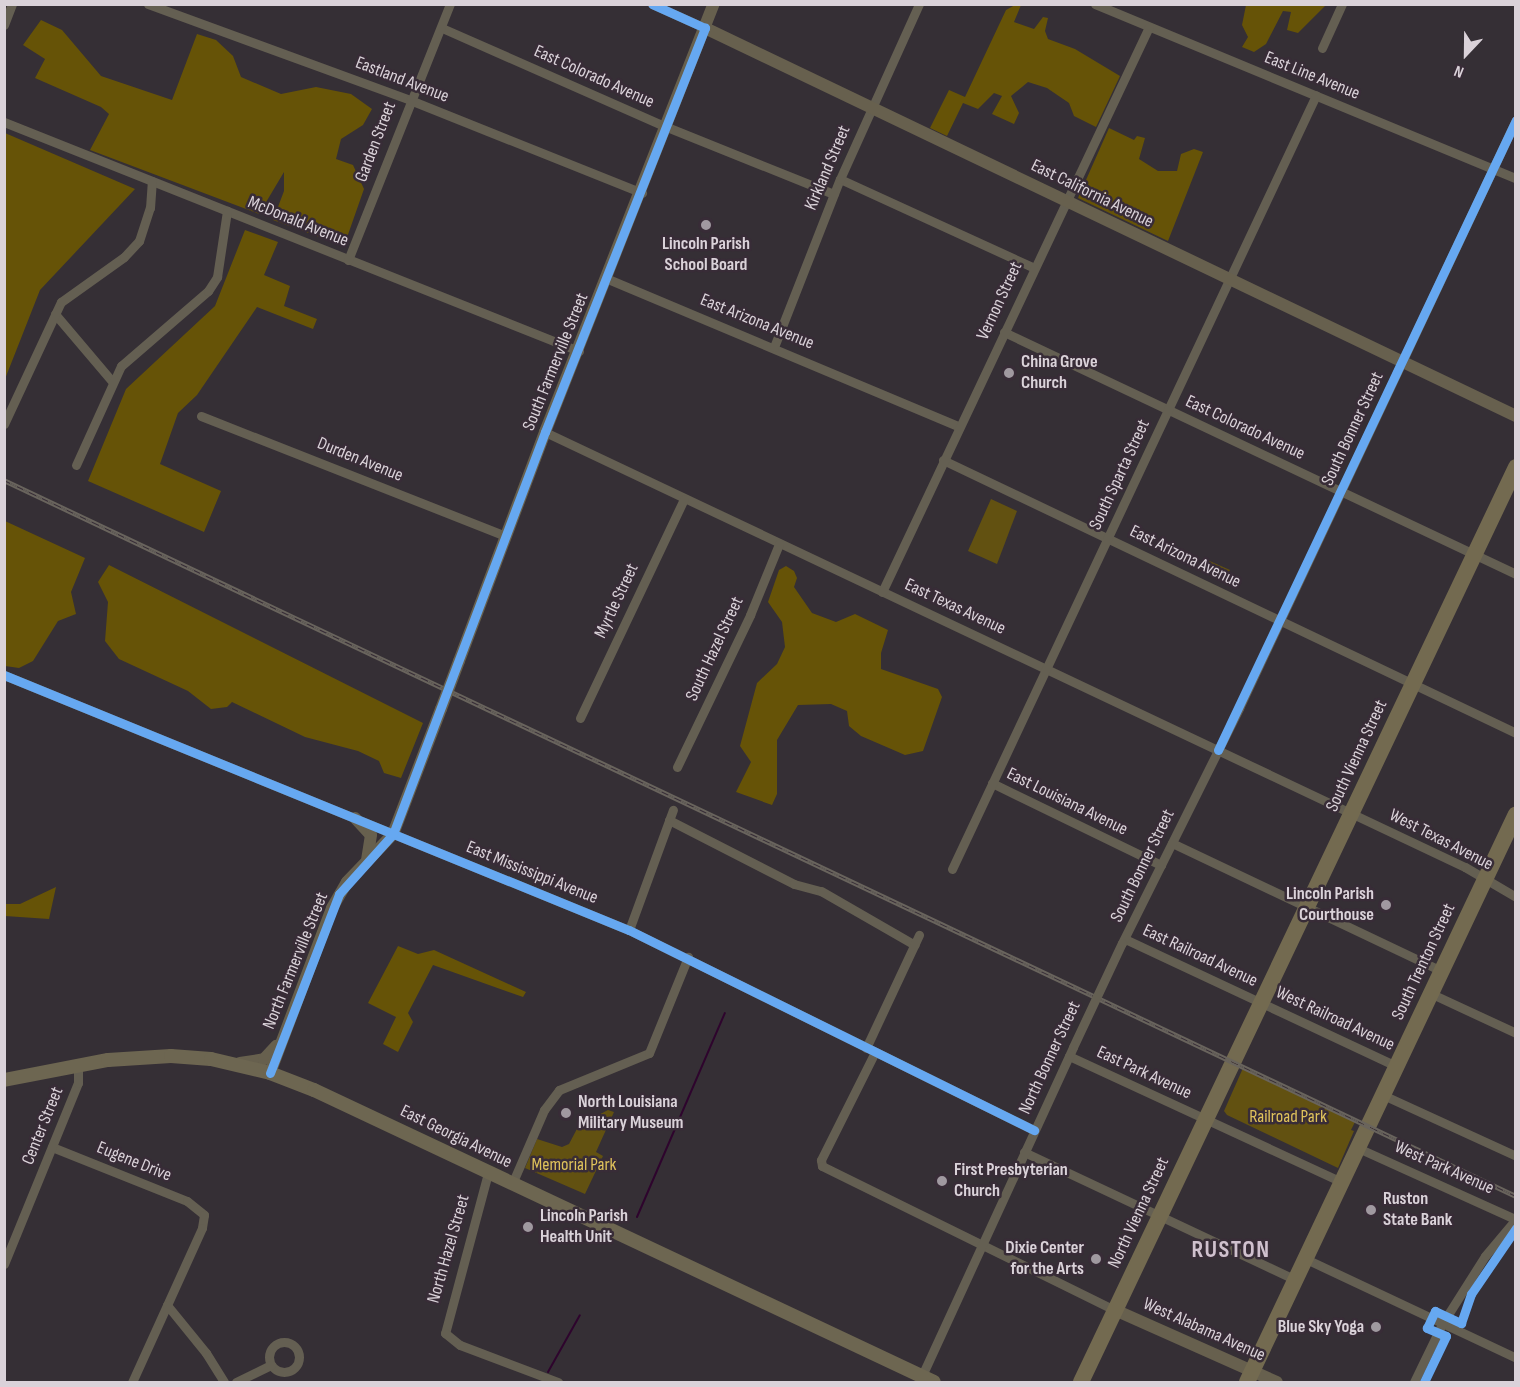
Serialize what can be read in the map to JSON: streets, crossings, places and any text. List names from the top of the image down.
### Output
{
  "streets": {
    "highway": ["South Vienna Street", "South Trenton Street", "North Vienna Street"],
    "main road": ["East Georgia Avenue"],
    "street": [
      "East Line Avenue",
      "East Colorado Avenue",
      "Eastland Avenue",
      "Garden Street",
      "Kirkland Street",
      "East California Avenue",
      "McDonald Avenue",
      "Vernon Street",
      "East Arizona Avenue",
      "South Farmerville Street",
      "South Bonner Street",
      "Durden Avenue",
      "South Sparta Street",
      "Myrtle Street",
      "East Texas Avenue",
      "South Hazel Street",
      "East Louisiana Avenue",
      "West Texas Avenue",
      "East Mississippi Avenue",
      "East Railroad Avenue",
      "North Farmerville Street",
      "West Railroad Avenue",
      "North Bonner Street",
      "East Park Avenue",
      "Center Street",
      "Eugene Drive",
      "West Park Avenue",
      "North Hazel Street",
      "West Alabama Avenue"
    ]
  },
  "crossings": [
    ["East Line Avenue", "Vernon Street"],
    ["East Line Avenue", "South Bonner Street"],
    ["East Line Avenue", "South Sparta Street"],
    ["East Colorado Avenue", "Garden Street"],
    ["East Colorado Avenue", "Kirkland Street"],
    ["East Colorado Avenue", "Vernon Street"],
    ["East Colorado Avenue", "South Farmerville Street"],
    ["East Colorado Avenue", "South Bonner Street"],
    ["East Colorado Avenue", "South Sparta Street"],
    ["East Colorado Avenue", "South Vienna Street"],
    ["Eastland Avenue", "Garden Street"],
    ["Eastland Avenue", "South Farmerville Street"],
    ["Garden Street", "McDonald Avenue"],
    ["Kirkland Street", "East California Avenue"],
    ["Kirkland Street", "East Arizona Avenue"],
    ["East California Avenue", "Vernon Street"],
    ["East California Avenue", "South Farmerville Street"],
    ["East California Avenue", "South Bonner Street"],
    ["East California Avenue", "South Sparta Street"],
    ["McDonald Avenue", "South Farmerville Street"],
    ["Vernon Street", "East Arizona Avenue"],
    ["Vernon Street", "East Texas Avenue"],
    ["East Arizona Avenue", "South Farmerville Street"],
    ["East Arizona Avenue", "South Bonner Street"],
    ["East Arizona Avenue", "South Sparta Street"],
    ["East Arizona Avenue", "South Vienna Street"],
    ["South Farmerville Street", "Durden Avenue"],
    ["South Farmerville Street", "East Texas Avenue"],
    ["South Farmerville Street", "North Farmerville Street"],
    ["South Bonner Street", "East Texas Avenue"],
    ["South Bonner Street", "East Louisiana Avenue"],
    ["South Bonner Street", "East Railroad Avenue"],
    ["South Bonner Street", "North Bonner Street"],
    ["South Sparta Street", "East Texas Avenue"],
    ["South Sparta Street", "East Louisiana Avenue"],
    ["Myrtle Street", "East Texas Avenue"],
    ["East Texas Avenue", "South Hazel Street"],
    ["East Texas Avenue", "South Vienna Street"],
    ["East Texas Avenue", "West Texas Avenue"],
    ["South Vienna Street", "West Texas Avenue"],
    ["South Vienna Street", "East Railroad Avenue"],
    ["South Vienna Street", "West Railroad Avenue"],
    ["South Vienna Street", "North Vienna Street"],
    ["West Texas Avenue", "South Trenton Street"],
    ["East Mississippi Avenue", "North Farmerville Street"],
    ["East Mississippi Avenue", "North Bonner Street"],
    ["East Railroad Avenue", "West Railroad Avenue"],
    ["East Railroad Avenue", "North Bonner Street"],
    ["North Farmerville Street", "East Georgia Avenue"],
    ["South Trenton Street", "West Railroad Avenue"],
    ["South Trenton Street", "East Park Avenue"],
    ["South Trenton Street", "West Park Avenue"],
    ["South Trenton Street", "West Alabama Avenue"],
    ["North Bonner Street", "East Park Avenue"],
    ["North Bonner Street", "East Georgia Avenue"],
    ["East Park Avenue", "North Vienna Street"],
    ["Center Street", "East Georgia Avenue"],
    ["Center Street", "Eugene Drive"],
    ["East Georgia Avenue", "North Hazel Street"],
    ["North Vienna Street", "West Alabama Avenue"]
  ],
  "districts": ["RUSTON"],
  "parks": ["Railroad Park", "Memorial Park"],
  "places": [
    "Lincoln Parish School Board",
    "China Grove Church",
    "Lincoln Parish Courthouse",
    "North Louisiana Military Museum",
    "First Presbyterian Church",
    "Ruston State Bank",
    "Lincoln Parish Health Unit",
    "Dixie Center for the Arts",
    "Blue Sky Yoga"
  ],
  "north": "bottom"
}
